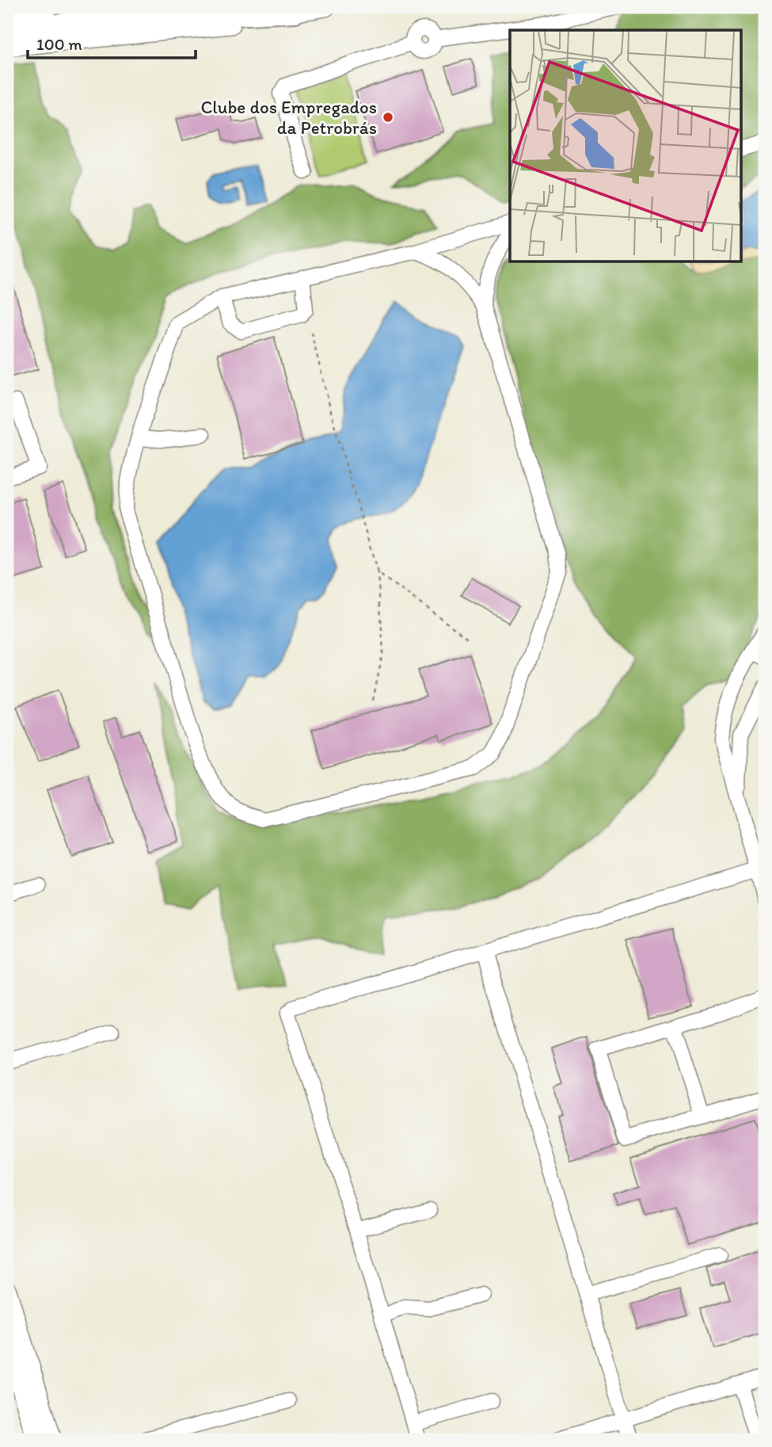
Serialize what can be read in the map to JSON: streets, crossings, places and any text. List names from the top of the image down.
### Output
{
  "places": ["Clube dos Empregados da Petrobrás"],
  "scale_bar": "100 m"
}
